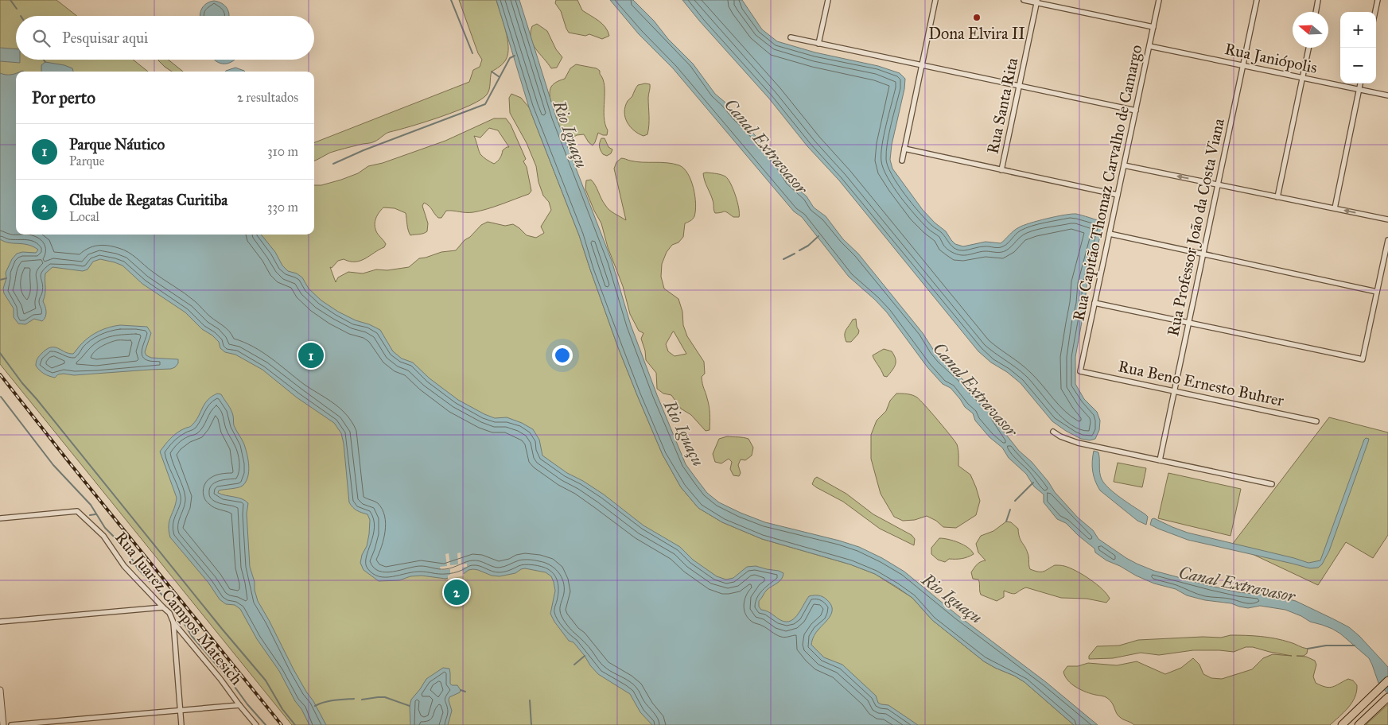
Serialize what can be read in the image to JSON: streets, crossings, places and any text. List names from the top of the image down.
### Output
{
  "streets": {
    "street": [
      "Rua Janiópolis",
      "Rua Santa Rita",
      "Rua Capitão Thomaz Carvalho de Camargo",
      "Rua Professor João da Costa Viana",
      "Rua Beno Ernesto Buhrer",
      "Rua Juarez Campos Matesich"
    ]
  },
  "crossings": [
    ["Rua Janiópolis", "Rua Capitão Thomaz Carvalho de Camargo"],
    ["Rua Janiópolis", "Rua Professor João da Costa Viana"],
    ["Rua Capitão Thomaz Carvalho de Camargo", "Rua Beno Ernesto Buhrer"],
    ["Rua Professor João da Costa Viana", "Rua Beno Ernesto Buhrer"]
  ],
  "water": ["Rio Iguaçu", "Canal Extravasor"],
  "places": ["Dona Elvira II"],
  "north": "left",
  "page": {
    "map_buttons": ["+", "−"],
    "search": "Pesquisar aqui",
    "heading": ["Por perto", "2 resultados"],
    "list": [
      {
        "mark": "1",
        "name": "Parque Náutico",
        "note": "Parque",
        "value": "310 m"
      },
      {
        "mark": "2",
        "name": "Clube de Regatas Curitiba",
        "note": "Local",
        "value": "330 m"
      }
    ],
    "pins": ["1", "2"]
  }
}
